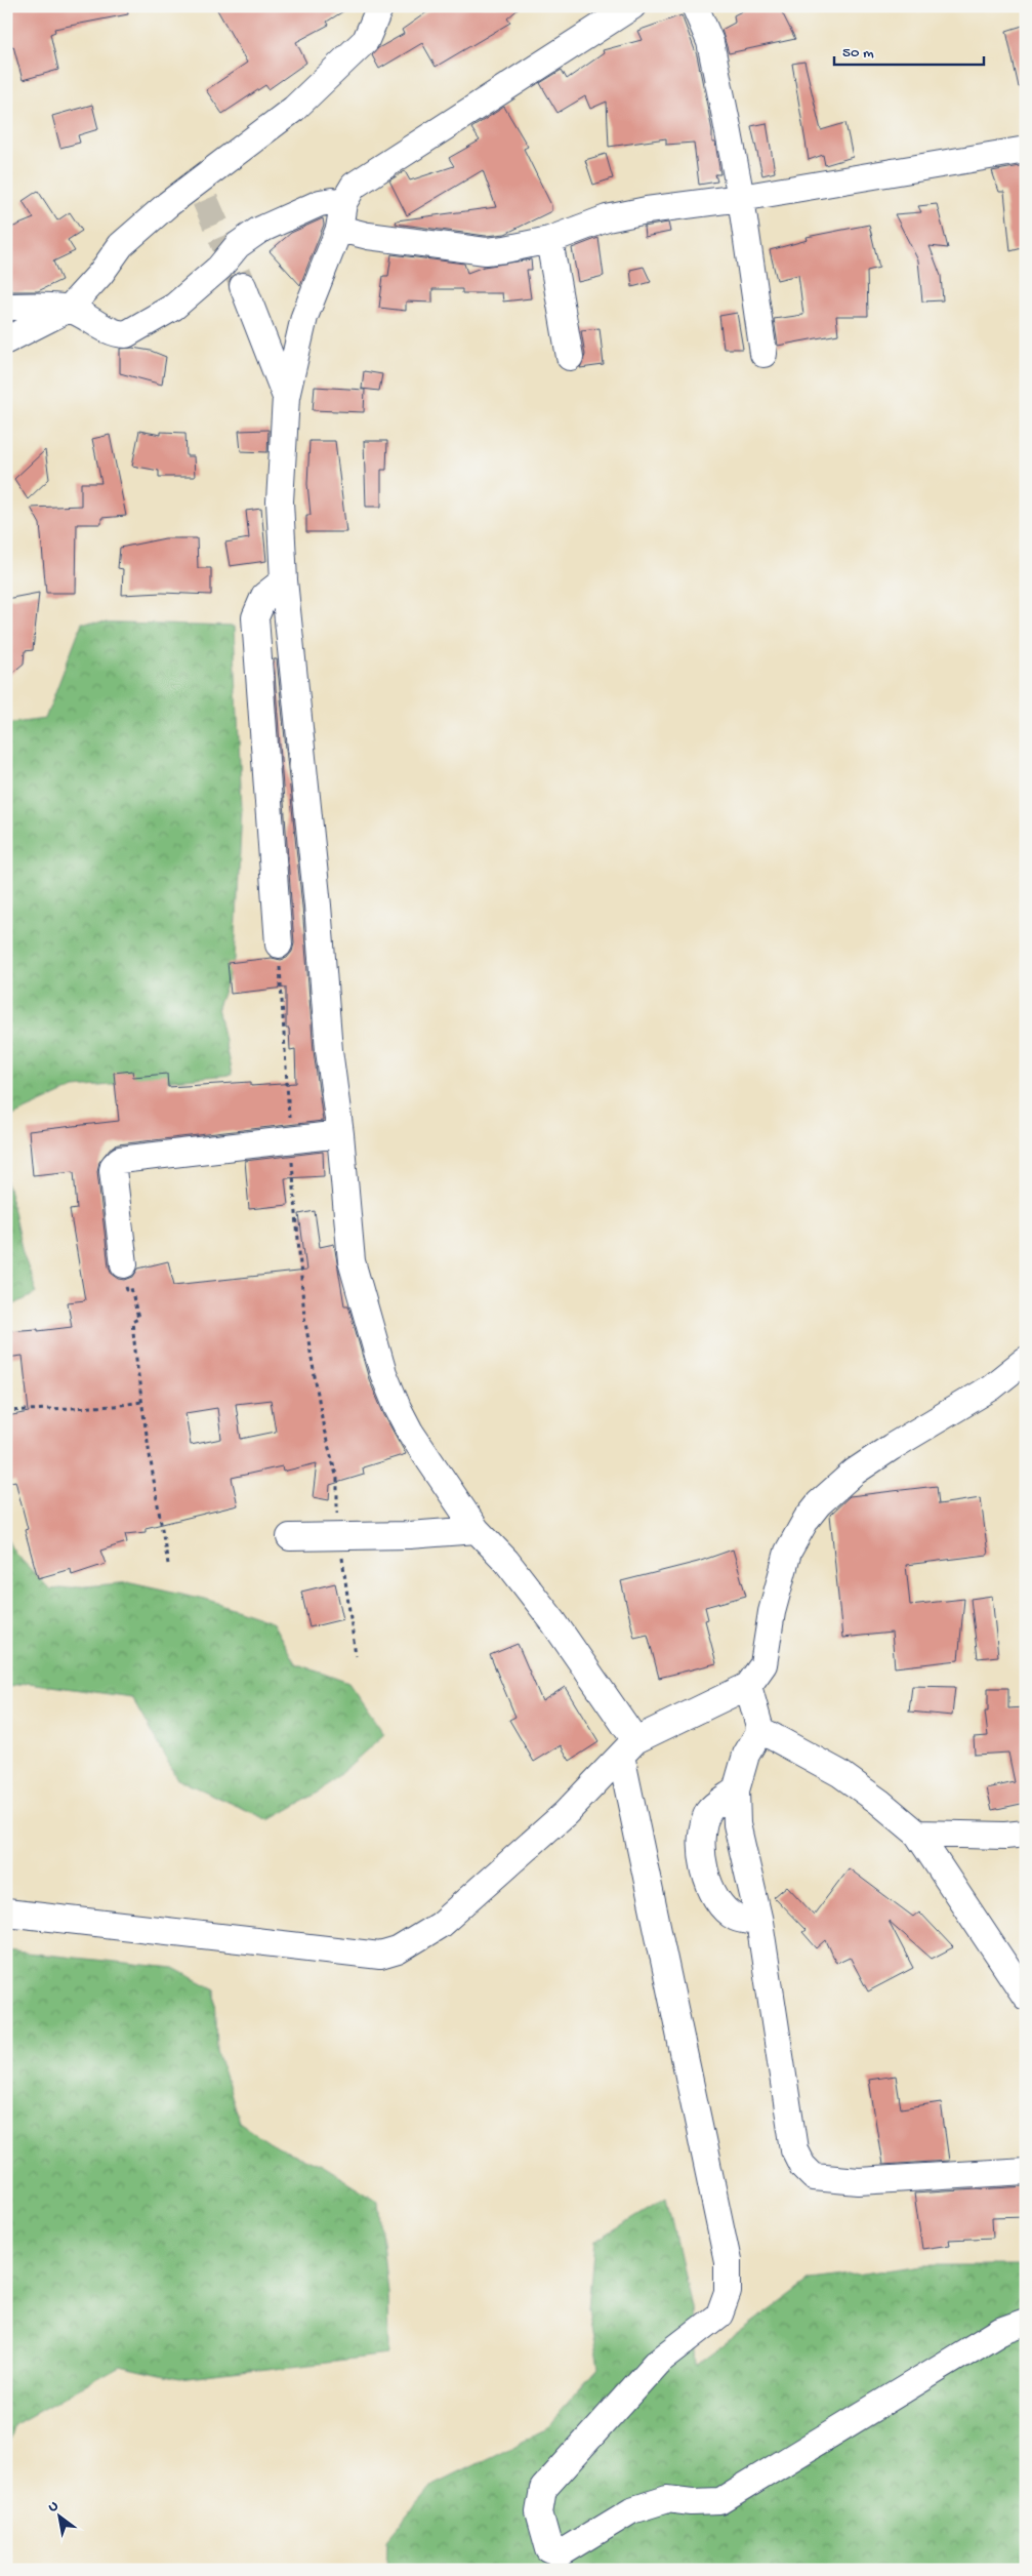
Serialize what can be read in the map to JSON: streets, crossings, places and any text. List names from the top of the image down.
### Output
{
  "scale_bar": "50 m",
  "north": "top left"
}
